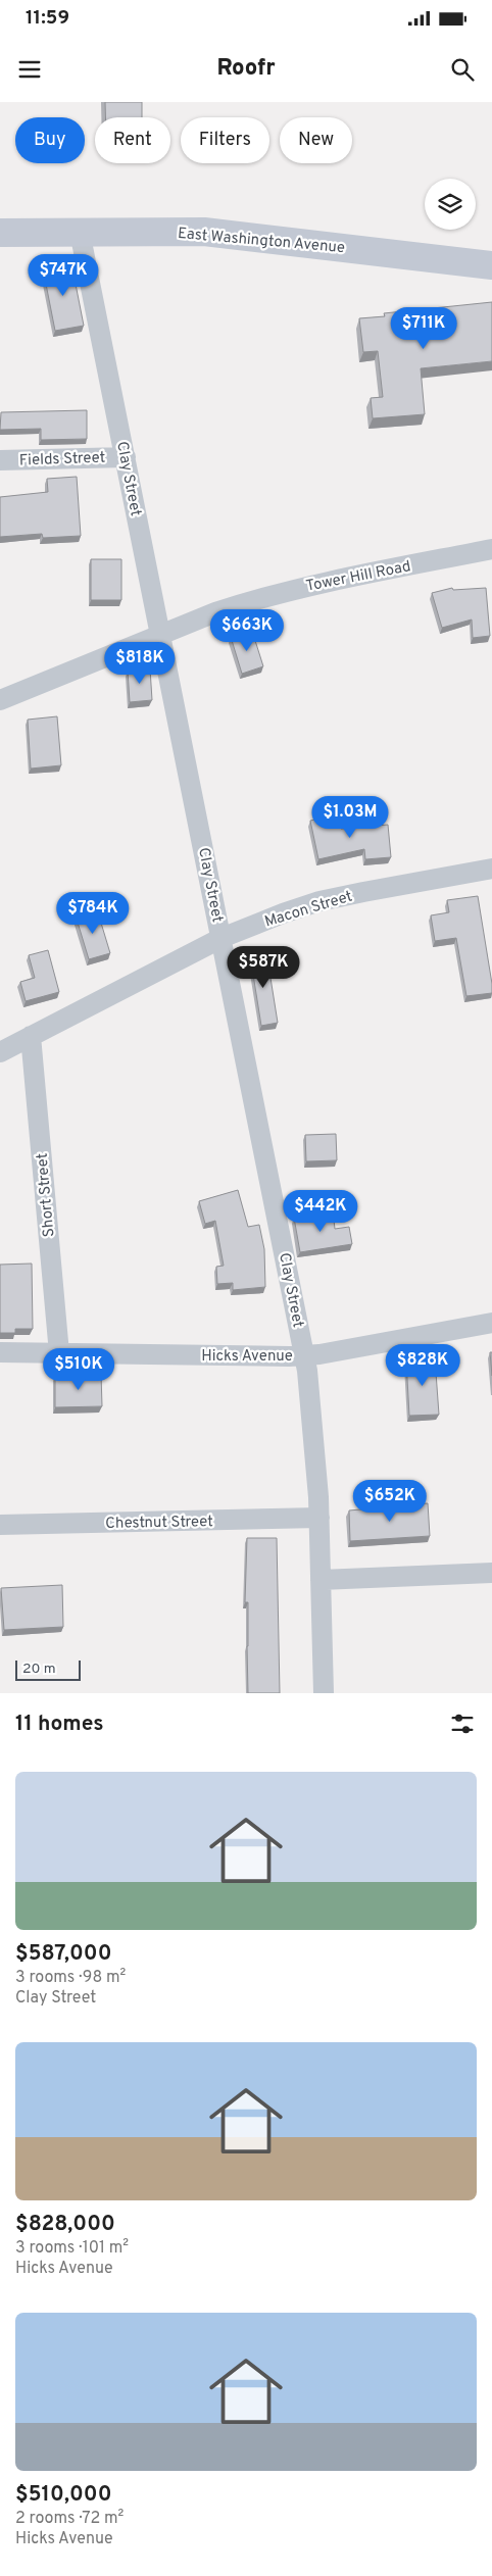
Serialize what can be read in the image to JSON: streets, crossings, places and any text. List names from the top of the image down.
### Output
{
  "streets": {
    "street": [
      "East Washington Avenue",
      "Fields Street",
      "Clay Street",
      "Tower Hill Road",
      "Macon Street",
      "Short Street",
      "Hicks Avenue",
      "Chestnut Street"
    ]
  },
  "crossings": [
    ["East Washington Avenue", "Clay Street"],
    ["Fields Street", "Clay Street"],
    ["Clay Street", "Tower Hill Road"],
    ["Clay Street", "Macon Street"],
    ["Clay Street", "Hicks Avenue"],
    ["Clay Street", "Chestnut Street"],
    ["Macon Street", "Short Street"],
    ["Short Street", "Hicks Avenue"]
  ],
  "scale_bar": "20 m",
  "page": {
    "status": "11:59",
    "header": "Roofr",
    "chip": [
      "Buy",
      "Rent",
      "Filters",
      "New"
    ],
    "price": [
      "$747K",
      "$711K",
      "$663K",
      "$818K",
      "$1.03M",
      "$784K",
      "$587K",
      "$442K",
      "$828K",
      "$510K",
      "$652K"
    ],
    "scale": "20 m",
    "heading": "11 homes",
    "list": [
      {
        "name": "$587,000",
        "note": "3 rooms · 98 m² · Clay Street"
      },
      {
        "name": "$828,000",
        "note": "3 rooms · 101 m² · Hicks Avenue"
      },
      {
        "name": "$510,000",
        "note": "2 rooms · 72 m² · Hicks Avenue"
      }
    ]
  }
}
